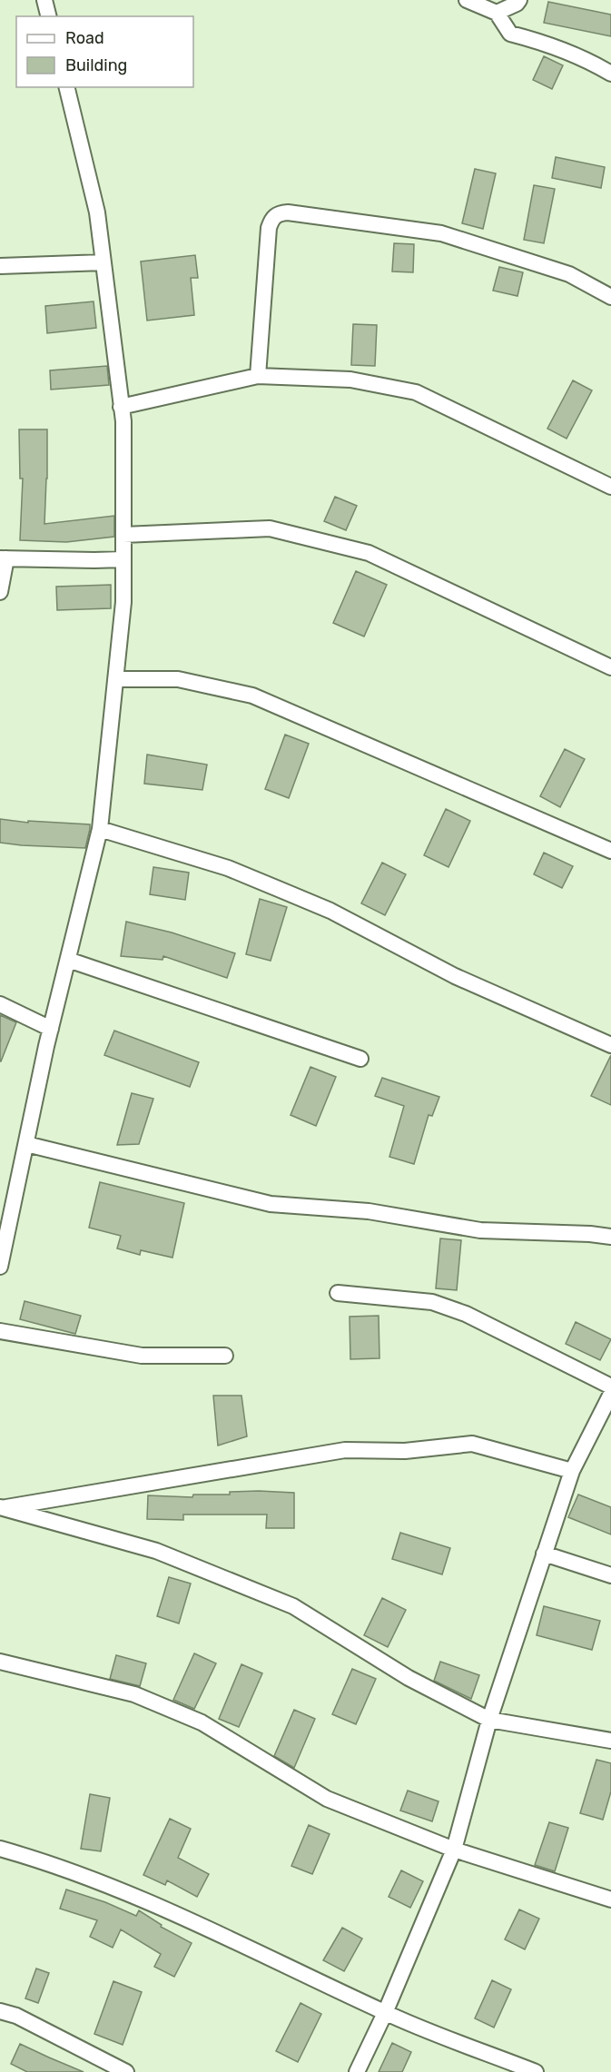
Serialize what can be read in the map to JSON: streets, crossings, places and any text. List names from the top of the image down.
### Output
{
  "legend": ["Road", "Building"]
}
